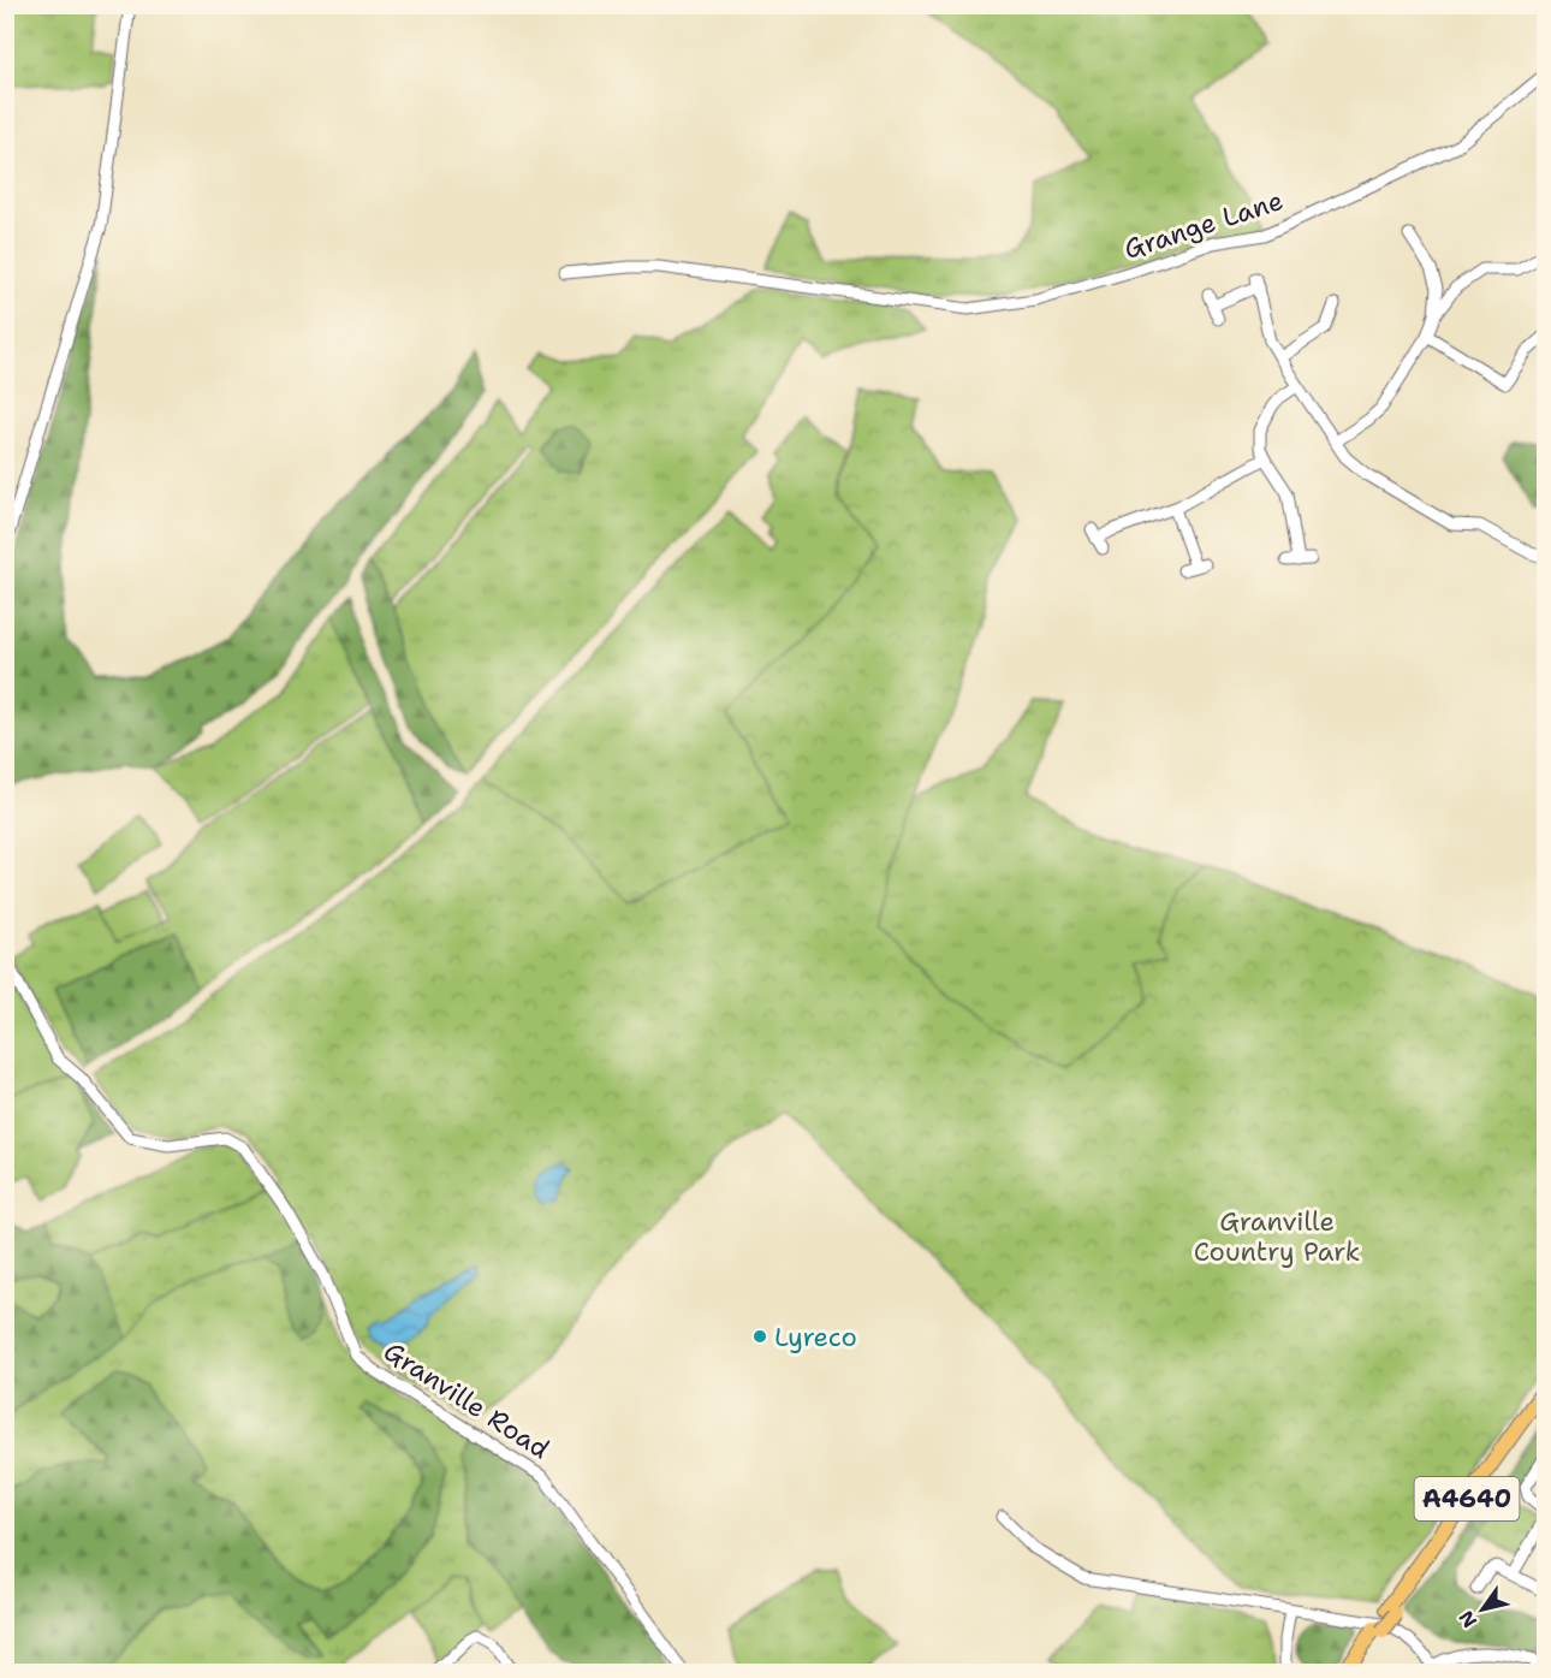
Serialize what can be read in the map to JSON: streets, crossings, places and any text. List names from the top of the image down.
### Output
{
  "streets": {
    "main road": ["A4640"],
    "street": ["Grange Lane", "Granville Road"]
  },
  "parks": ["Granville Country Park"],
  "places": ["Lyreco"],
  "north": "bottom left"
}
